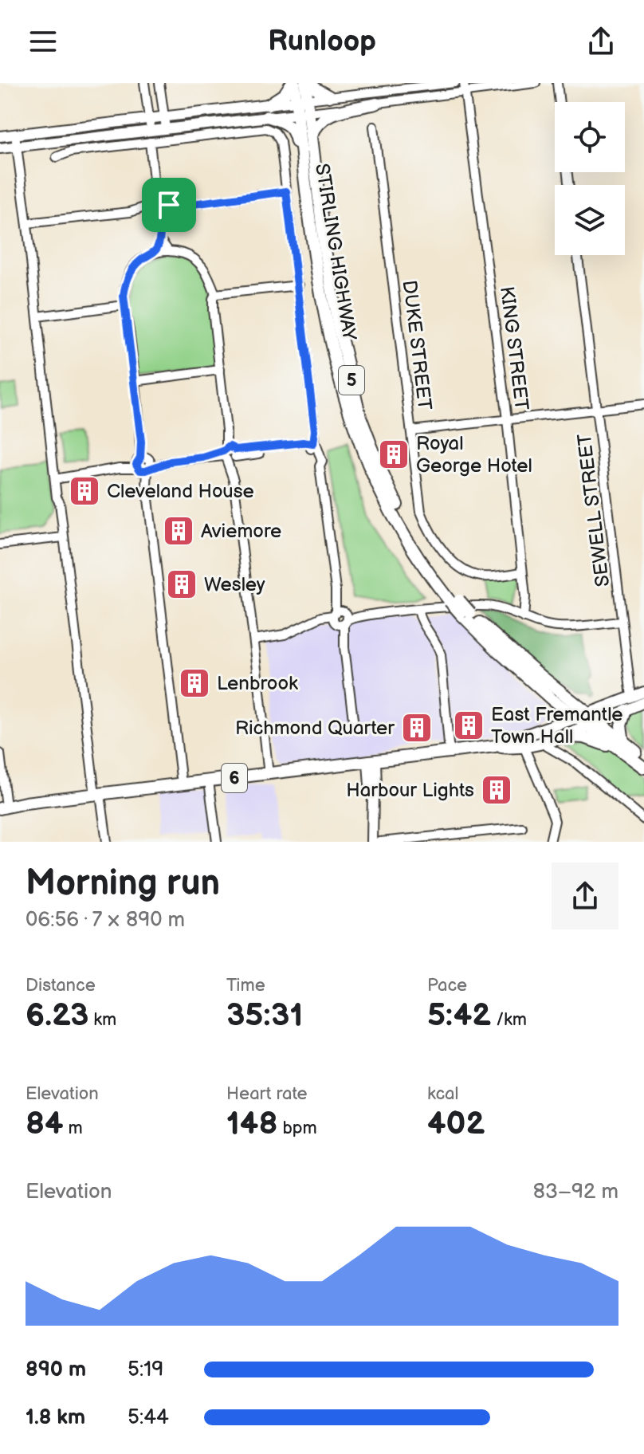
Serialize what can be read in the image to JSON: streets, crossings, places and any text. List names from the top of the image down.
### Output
{
  "streets": {
    "highway": ["STIRLING HIGHWAY", "5", "6"],
    "street": ["DUKE STREET", "KING STREET", "SEWELL STREET"]
  },
  "crossings": [
    ["STIRLING HIGHWAY", "6"],
    ["DUKE STREET", "KING STREET"],
    ["SEWELL STREET", "6"]
  ],
  "places": {
    "building": [
      "Royal George Hotel",
      "Cleveland House",
      "Aviemore",
      "Wesley",
      "Lenbrook",
      "East Fremantle Town Hall",
      "Richmond Quarter",
      "Harbour Lights"
    ]
  },
  "page": {
    "header": "Runloop",
    "heading": ["Morning run", "06:56 · 7 × 890 m"],
    "stats": [
      ["Distance", "6.23 km"],
      ["Time", "35:31"],
      ["Pace", "5:42 /km"],
      ["Elevation", "84 m"],
      ["Heart rate", "148 bpm"],
      ["kcal", "402"]
    ],
    "chart": ["Elevation", "83–92 m"],
    "list": [
      {
        "name": "890 m",
        "note": "5:19"
      },
      {
        "name": "1.8 km",
        "note": "5:44"
      }
    ]
  }
}
